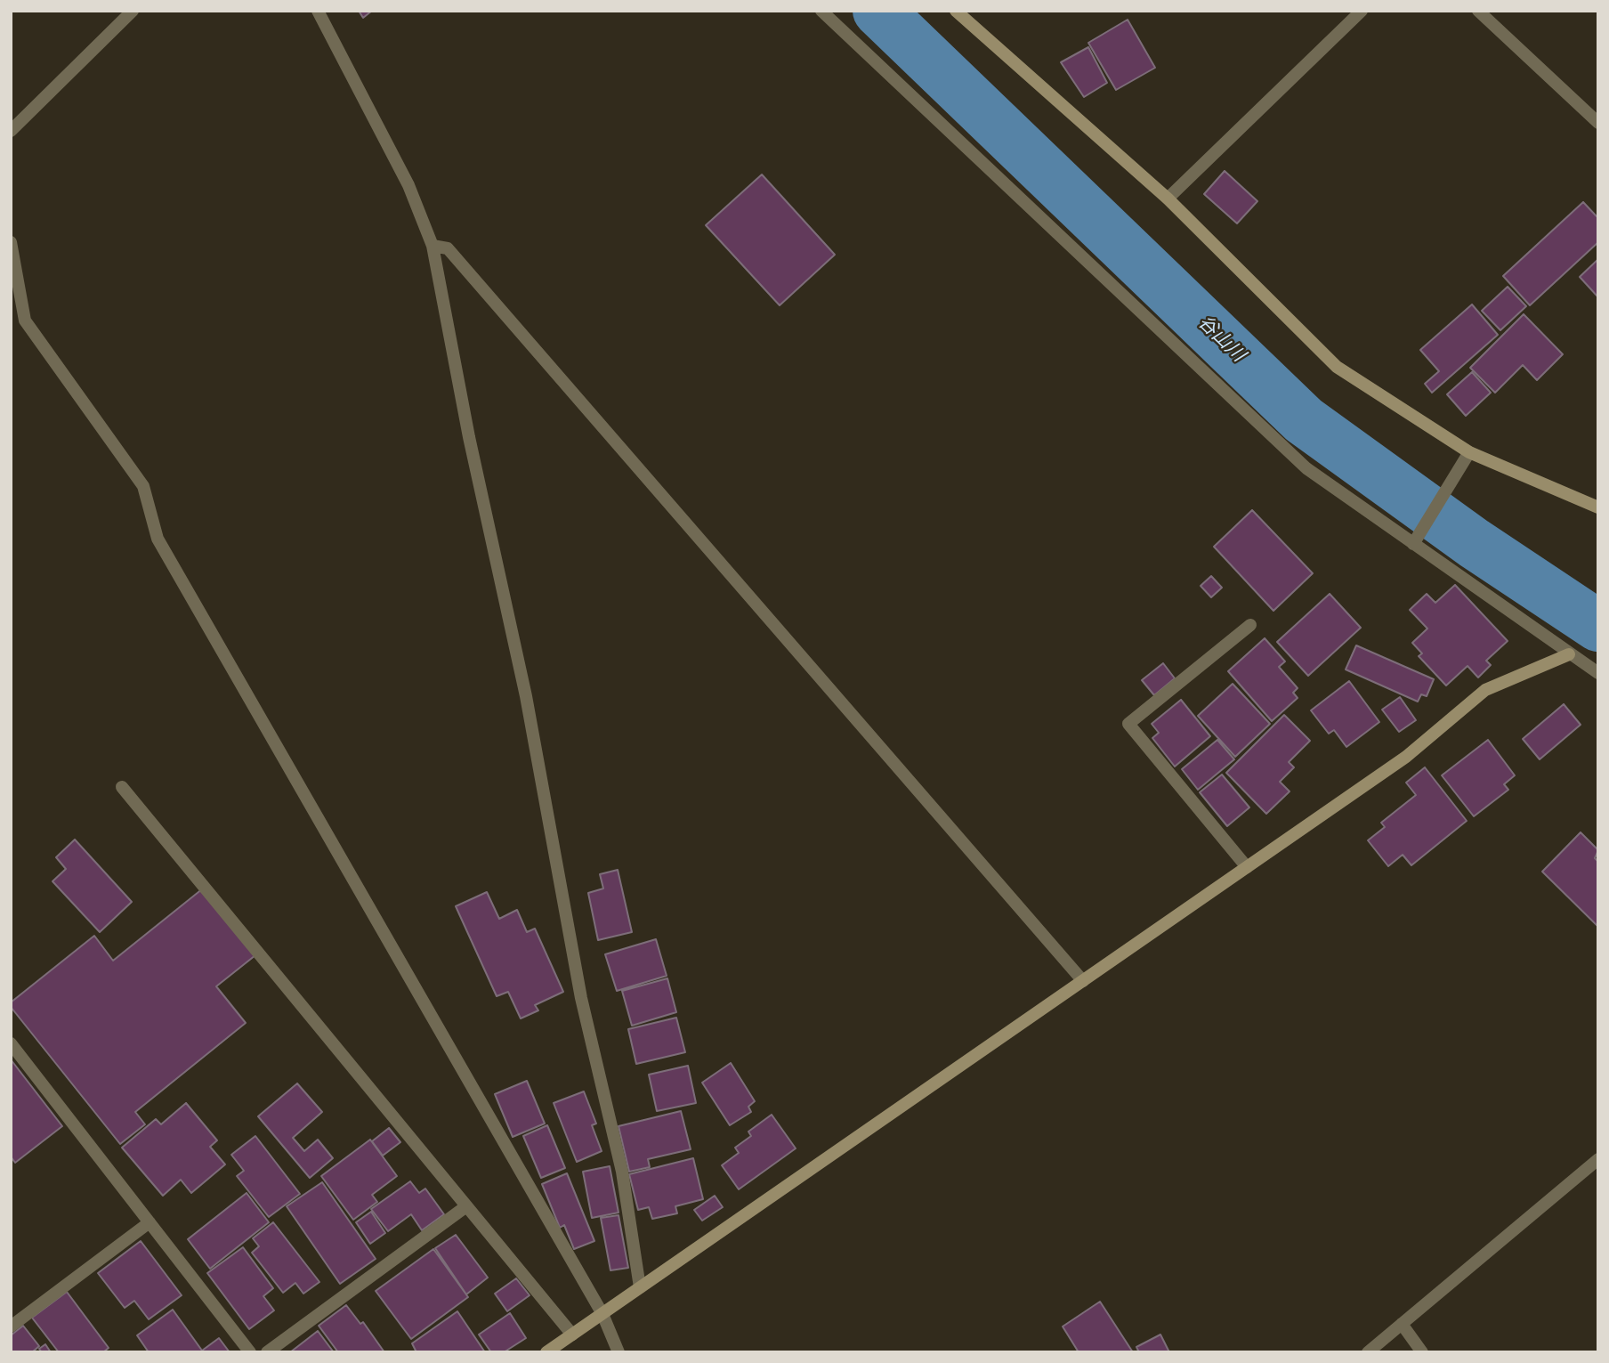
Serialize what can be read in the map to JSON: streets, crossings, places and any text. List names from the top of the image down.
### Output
{
  "water": ["谷山川"]
}
